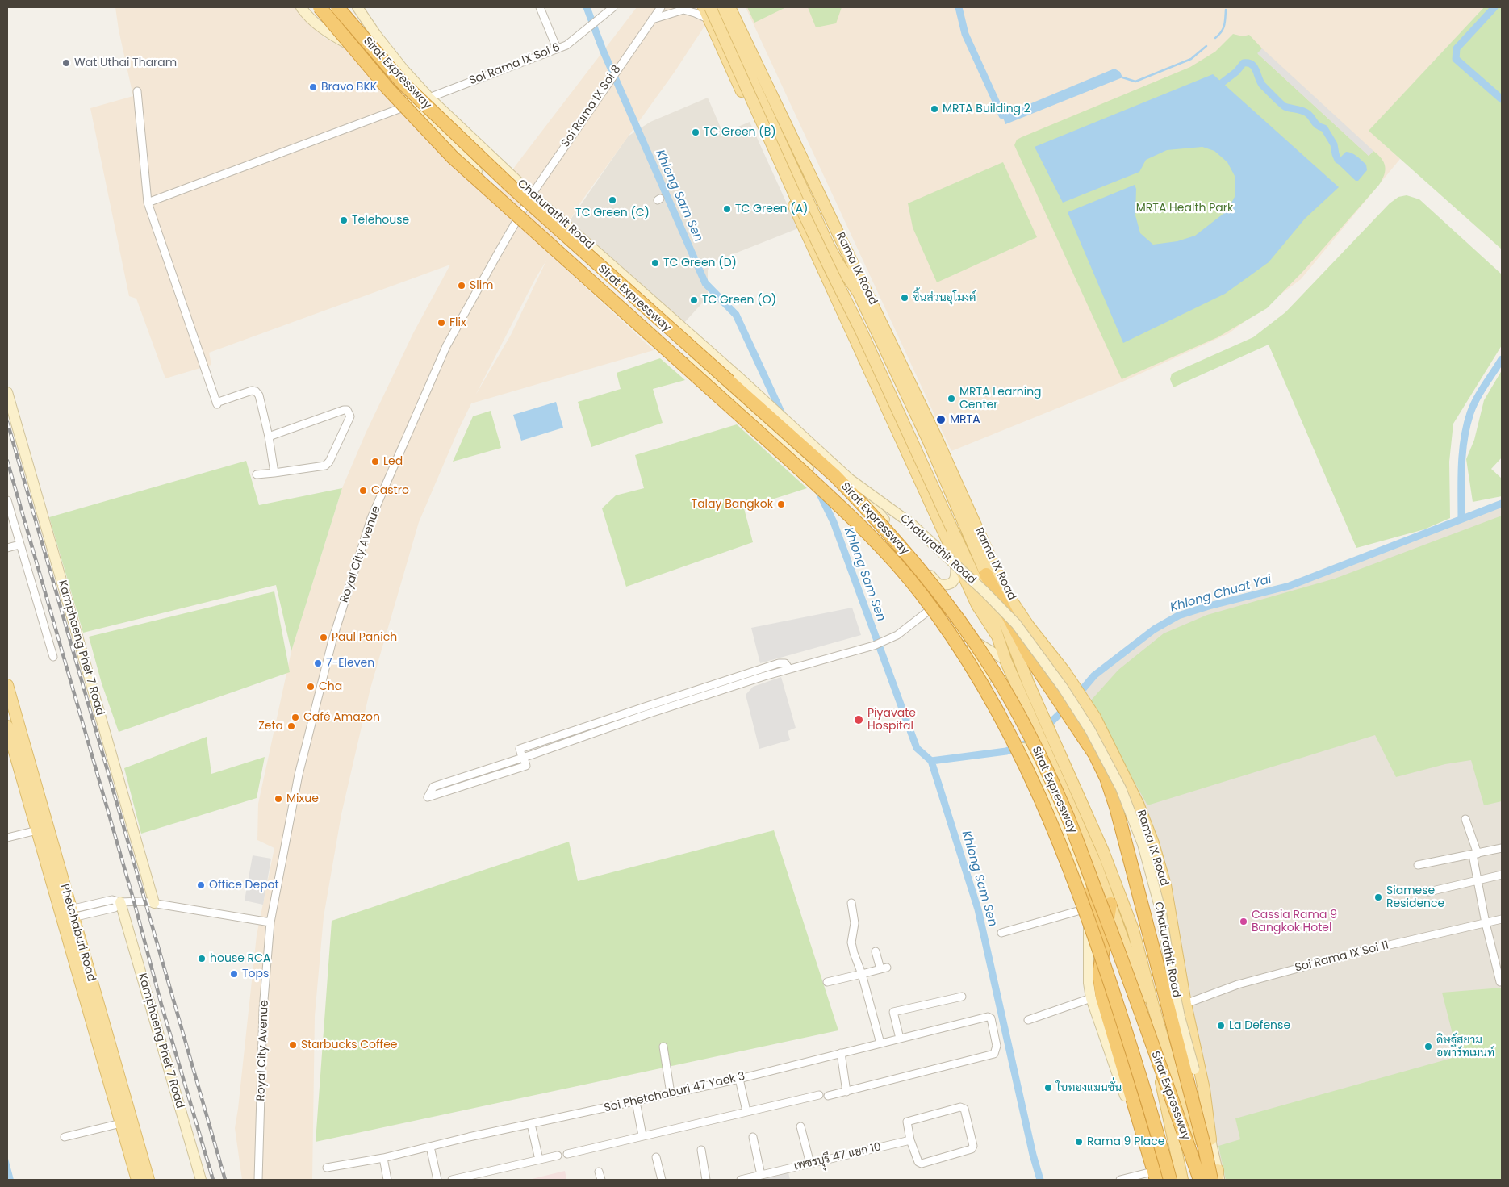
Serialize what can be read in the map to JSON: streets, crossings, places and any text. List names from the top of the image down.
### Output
{
  "streets": {
    "highway": ["Sirat Expressway"],
    "main road": [
      "Chaturathit Road",
      "Rama IX Road",
      "Kamphaeng Phet 7 Road",
      "Phetchaburi Road"
    ],
    "street": [
      "Soi Rama IX Soi 6",
      "Soi Rama IX Soi 8",
      "Royal City Avenue",
      "Soi Rama IX Soi 11",
      "Soi Phetchaburi 47 Yaek 3",
      "เพชรบุุรี 47 แยก 10"
    ]
  },
  "crossings": [
    ["Soi Rama IX Soi 6", "Chaturathit Road"],
    ["Sirat Expressway", "Rama IX Road"],
    ["Soi Rama IX Soi 8", "Chaturathit Road"],
    ["Soi Rama IX Soi 8", "Royal City Avenue"],
    ["Chaturathit Road", "Rama IX Road"],
    ["Chaturathit Road", "Royal City Avenue"],
    ["Rama IX Road", "Soi Rama IX Soi 11"]
  ],
  "water": ["Khlong Sam Sen", "Khlong Chuat Yai"],
  "parks": ["MRTA Health Park"],
  "places": [
    "Wat Uthai Tharam",
    "Bravo BKK",
    "MRTA Building 2",
    "TC Green (B)",
    "TC Green (C)",
    "TC Green (A)",
    "Telehouse",
    "TC Green (D)",
    "Slim",
    "ชิ้นส่วนอุโมงค์",
    "TC Green (O)",
    "Flix",
    "MRTA Learning Center",
    "MRTA",
    "Led",
    "Castro",
    "Talay Bangkok",
    "Paul Panich",
    "7-Eleven",
    "Cha",
    "Café Amazon",
    "Piyavate Hospital",
    "Zeta",
    "Mixue",
    "Office Depot",
    "Siamese Residence",
    "Cassia Rama 9 Bangkok Hotel",
    "house RCA",
    "Tops",
    "La Defense",
    "Starbucks Coffee",
    "ดิษฐ์สยาม อพาร์ทเมนท์",
    "ใบทองแมนชั่น",
    "Rama 9 Place"
  ]
}
